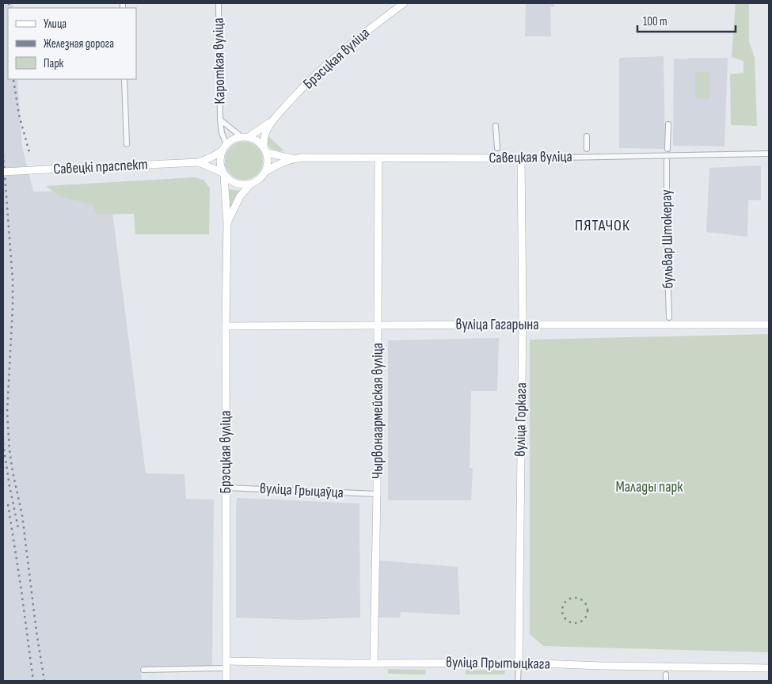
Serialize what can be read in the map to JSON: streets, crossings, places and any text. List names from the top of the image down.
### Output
{
  "streets": {
    "main road": [
      "Брэсцкая вуліца",
      "Савецкая вуліца",
      "Савецкі праспект",
      "вуліца Гагарына",
      "Чырвонаармейская вуліца",
      "вуліца Горкага",
      "вуліца Прытыцкага"
    ],
    "street": ["Кароткая вуліца", "бульвар Штокерау", "вуліца Грыцаўца"]
  },
  "crossings": [
    ["Брэсцкая вуліца", "Кароткая вуліца"],
    ["Брэсцкая вуліца", "Савецкая вуліца"],
    ["Брэсцкая вуліца", "Савецкі праспект"],
    ["Брэсцкая вуліца", "вуліца Гагарына"],
    ["Брэсцкая вуліца", "вуліца Грыцаўца"],
    ["Брэсцкая вуліца", "вуліца Прытыцкага"],
    ["Кароткая вуліца", "Савецкая вуліца"],
    ["Кароткая вуліца", "Савецкі праспект"],
    ["Савецкая вуліца", "Савецкі праспект"],
    ["Савецкая вуліца", "Чырвонаармейская вуліца"],
    ["Савецкая вуліца", "вуліца Горкага"],
    ["вуліца Гагарына", "Чырвонаармейская вуліца"],
    ["вуліца Гагарына", "вуліца Горкага"],
    ["Чырвонаармейская вуліца", "вуліца Грыцаўца"],
    ["Чырвонаармейская вуліца", "вуліца Прытыцкага"],
    ["вуліца Горкага", "вуліца Прытыцкага"]
  ],
  "districts": ["ПЯТАЧОК"],
  "parks": ["Малады парк"],
  "legend": ["Улица", "Железная дорога", "Парк"],
  "scale_bar": "100 m"
}
